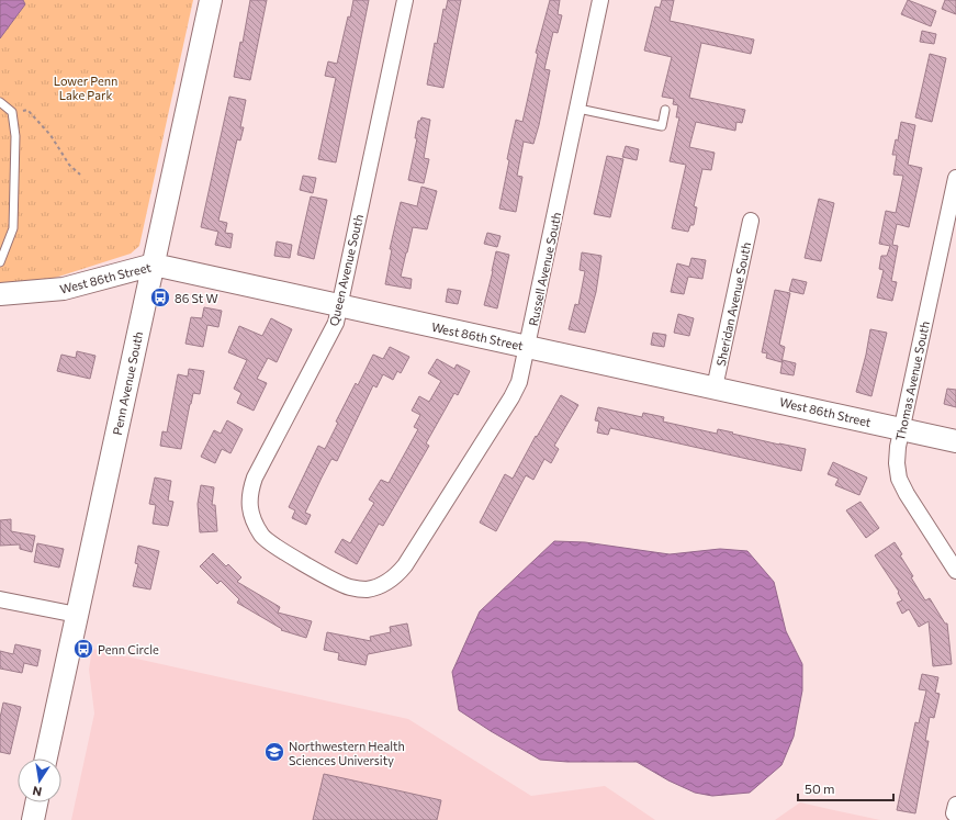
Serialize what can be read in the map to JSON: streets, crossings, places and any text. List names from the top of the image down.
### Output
{
  "streets": {
    "street": [
      "Russell Avenue South",
      "Queen Avenue South",
      "West 86th Street",
      "Sheridan Avenue South",
      "Thomas Avenue South",
      "Penn Avenue South"
    ]
  },
  "crossings": [
    ["Russell Avenue South", "Queen Avenue South"],
    ["Russell Avenue South", "West 86th Street"],
    ["Queen Avenue South", "West 86th Street"],
    ["West 86th Street", "Sheridan Avenue South"],
    ["West 86th Street", "Thomas Avenue South"],
    ["West 86th Street", "Penn Avenue South"]
  ],
  "parks": ["Lower Penn Lake Park"],
  "places": {
    "bus stop": ["86 St W", "Penn Circle"],
    "school or university": ["Northwestern Health Sciences University"]
  },
  "scale_bar": "50 m",
  "north": "bottom"
}
